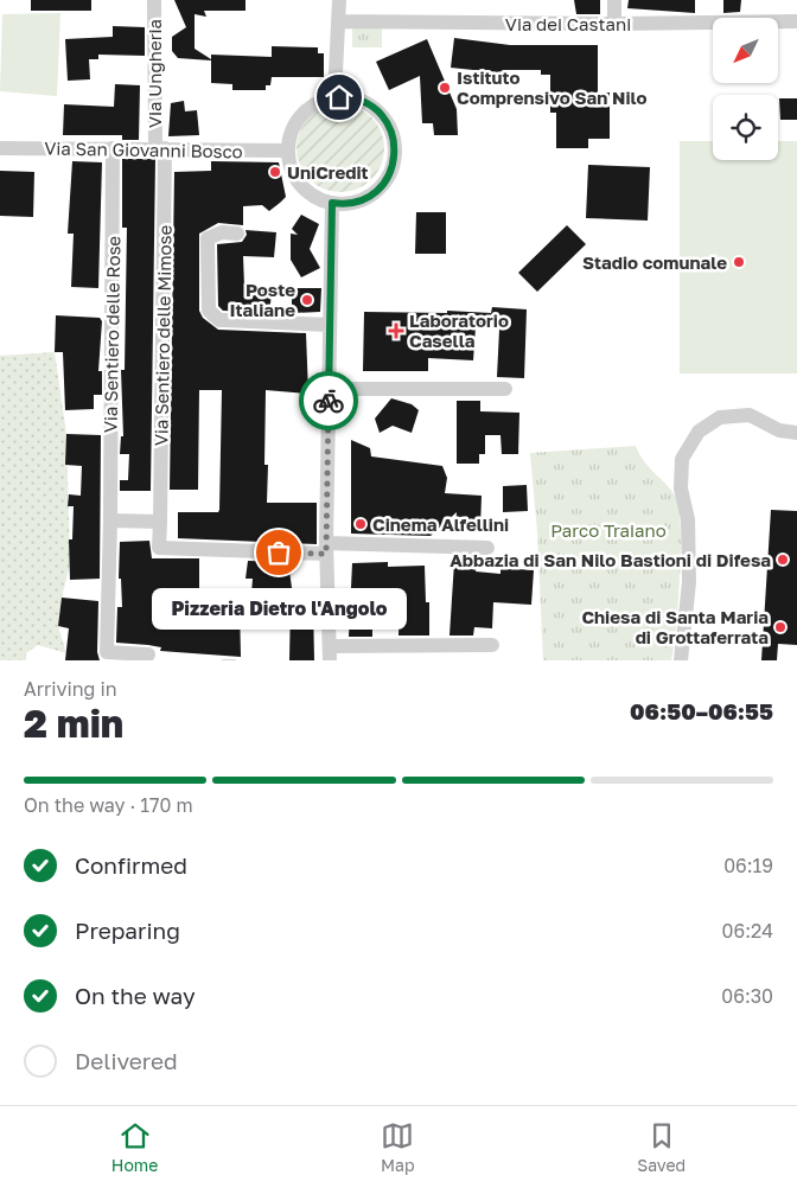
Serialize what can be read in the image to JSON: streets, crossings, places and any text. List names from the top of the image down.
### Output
{
  "streets": {
    "street": [
      "Via dei Castani",
      "Via Ungheria",
      "Via San Giovanni Bosco",
      "Via Sentiero delle Rose",
      "Via Sentiero delle Mimose"
    ]
  },
  "crossings": [
    ["Via Ungheria", "Via San Giovanni Bosco"],
    ["Via Ungheria", "Via Sentiero delle Mimose"],
    ["Via San Giovanni Bosco", "Via Sentiero delle Rose"],
    ["Via San Giovanni Bosco", "Via Sentiero delle Mimose"]
  ],
  "parks": ["Parco Traiano"],
  "places": {
    "other": [
      "Istituto Comprensivo San Nilo",
      "UniCredit",
      "Stadio comunale",
      "Poste Italiane",
      "Cinema Alfellini",
      "Pizzeria Dietro l'Angolo",
      "Abbazia di San Nilo Bastioni di Difesa",
      "Chiesa di Santa Maria di Grottaferrata"
    ],
    "health": ["Laboratorio Casella"]
  },
  "north": "bottom left",
  "page": {
    "bubble": "Pizzeria Dietro l'Angolo",
    "heading": ["2 min", "Arriving in", "06:50–06:55"],
    "bar": "On the way · 170 m",
    "list": [
      ["Confirmed", "06:19"],
      ["Preparing", "06:24"],
      ["On the way", "06:30"],
      "Delivered"
    ],
    "tabs": ["Home", "Map", "Saved"]
  }
}
